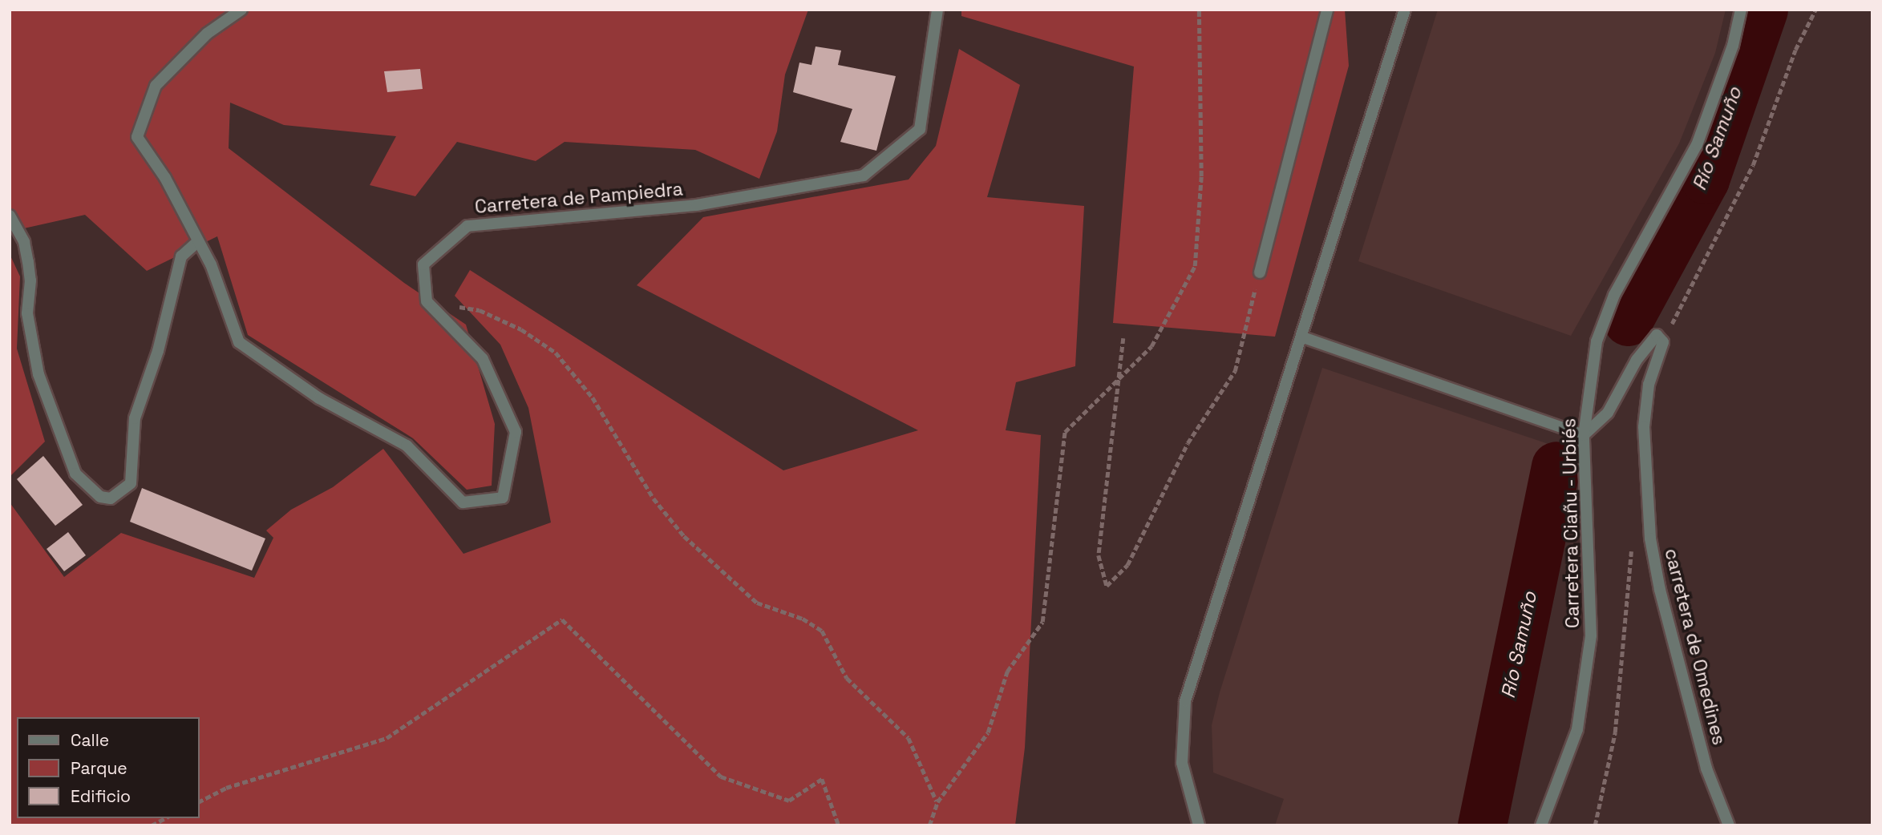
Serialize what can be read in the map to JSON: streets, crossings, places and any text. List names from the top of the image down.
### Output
{
  "streets": {
    "street": ["Carretera de Pampiedra", "Carretera Ciañu - Urbiés", "carretera de Omedines"]
  },
  "water": ["Río Samuño"],
  "legend": ["Calle", "Parque", "Edificio"]
}
